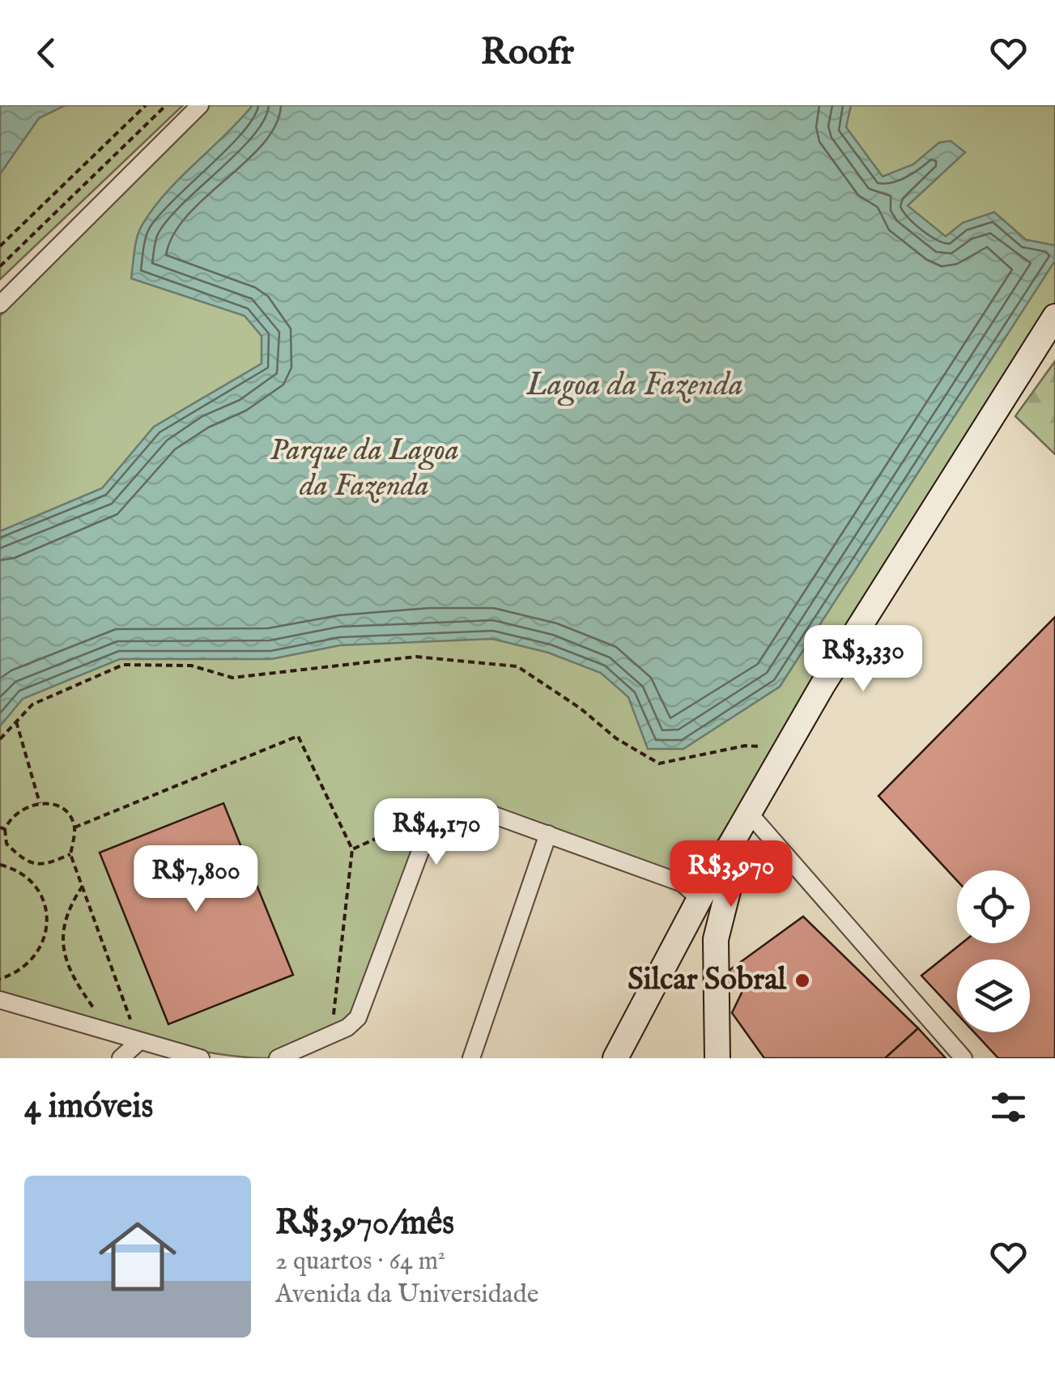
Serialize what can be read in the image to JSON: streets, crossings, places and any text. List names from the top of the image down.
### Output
{
  "water": ["Lagoa da Fazenda"],
  "parks": ["Parque da Lagoa da Fazenda"],
  "places": ["Silcar Sobral"],
  "page": {
    "header": "Roofr",
    "price": [
      "R$3,330",
      "R$4,170",
      "R$3,970",
      "R$7,800"
    ],
    "heading": "4 imóveis",
    "list": [
      {
        "name": "R$3,970/mês",
        "note": "2 quartos · 64 m² · Avenida da Universidade"
      }
    ]
  }
}
